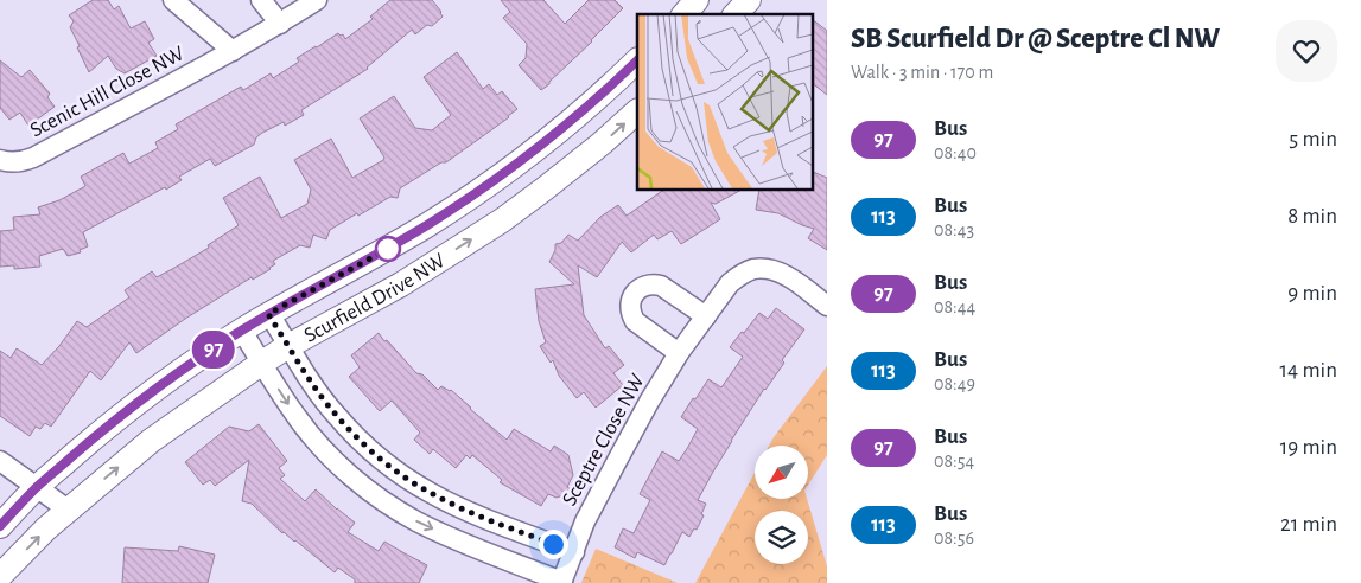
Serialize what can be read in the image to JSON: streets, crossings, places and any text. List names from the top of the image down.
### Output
{
  "streets": {
    "street": ["Scenic Hill Close NW", "Scurfield Drive NW", "Sceptre Close NW"]
  },
  "crossings": [
    ["Scurfield Drive NW", "Sceptre Close NW"]
  ],
  "lines": ["bus line 97"],
  "north": "bottom left",
  "page": {
    "on_map": "97",
    "heading": ["SB Scurfield Dr @ Sceptre Cl NW", "Walk · 3 min · 170 m"],
    "list": [
      {
        "mark": "97",
        "name": "Bus",
        "note": "08:40",
        "value": "5 min"
      },
      {
        "mark": "113",
        "name": "Bus",
        "note": "08:43",
        "value": "8 min"
      },
      {
        "mark": "97",
        "name": "Bus",
        "note": "08:44",
        "value": "9 min"
      },
      {
        "mark": "113",
        "name": "Bus",
        "note": "08:49",
        "value": "14 min"
      },
      {
        "mark": "97",
        "name": "Bus",
        "note": "08:54",
        "value": "19 min"
      },
      {
        "mark": "113",
        "name": "Bus",
        "note": "08:56",
        "value": "21 min"
      }
    ]
  }
}
